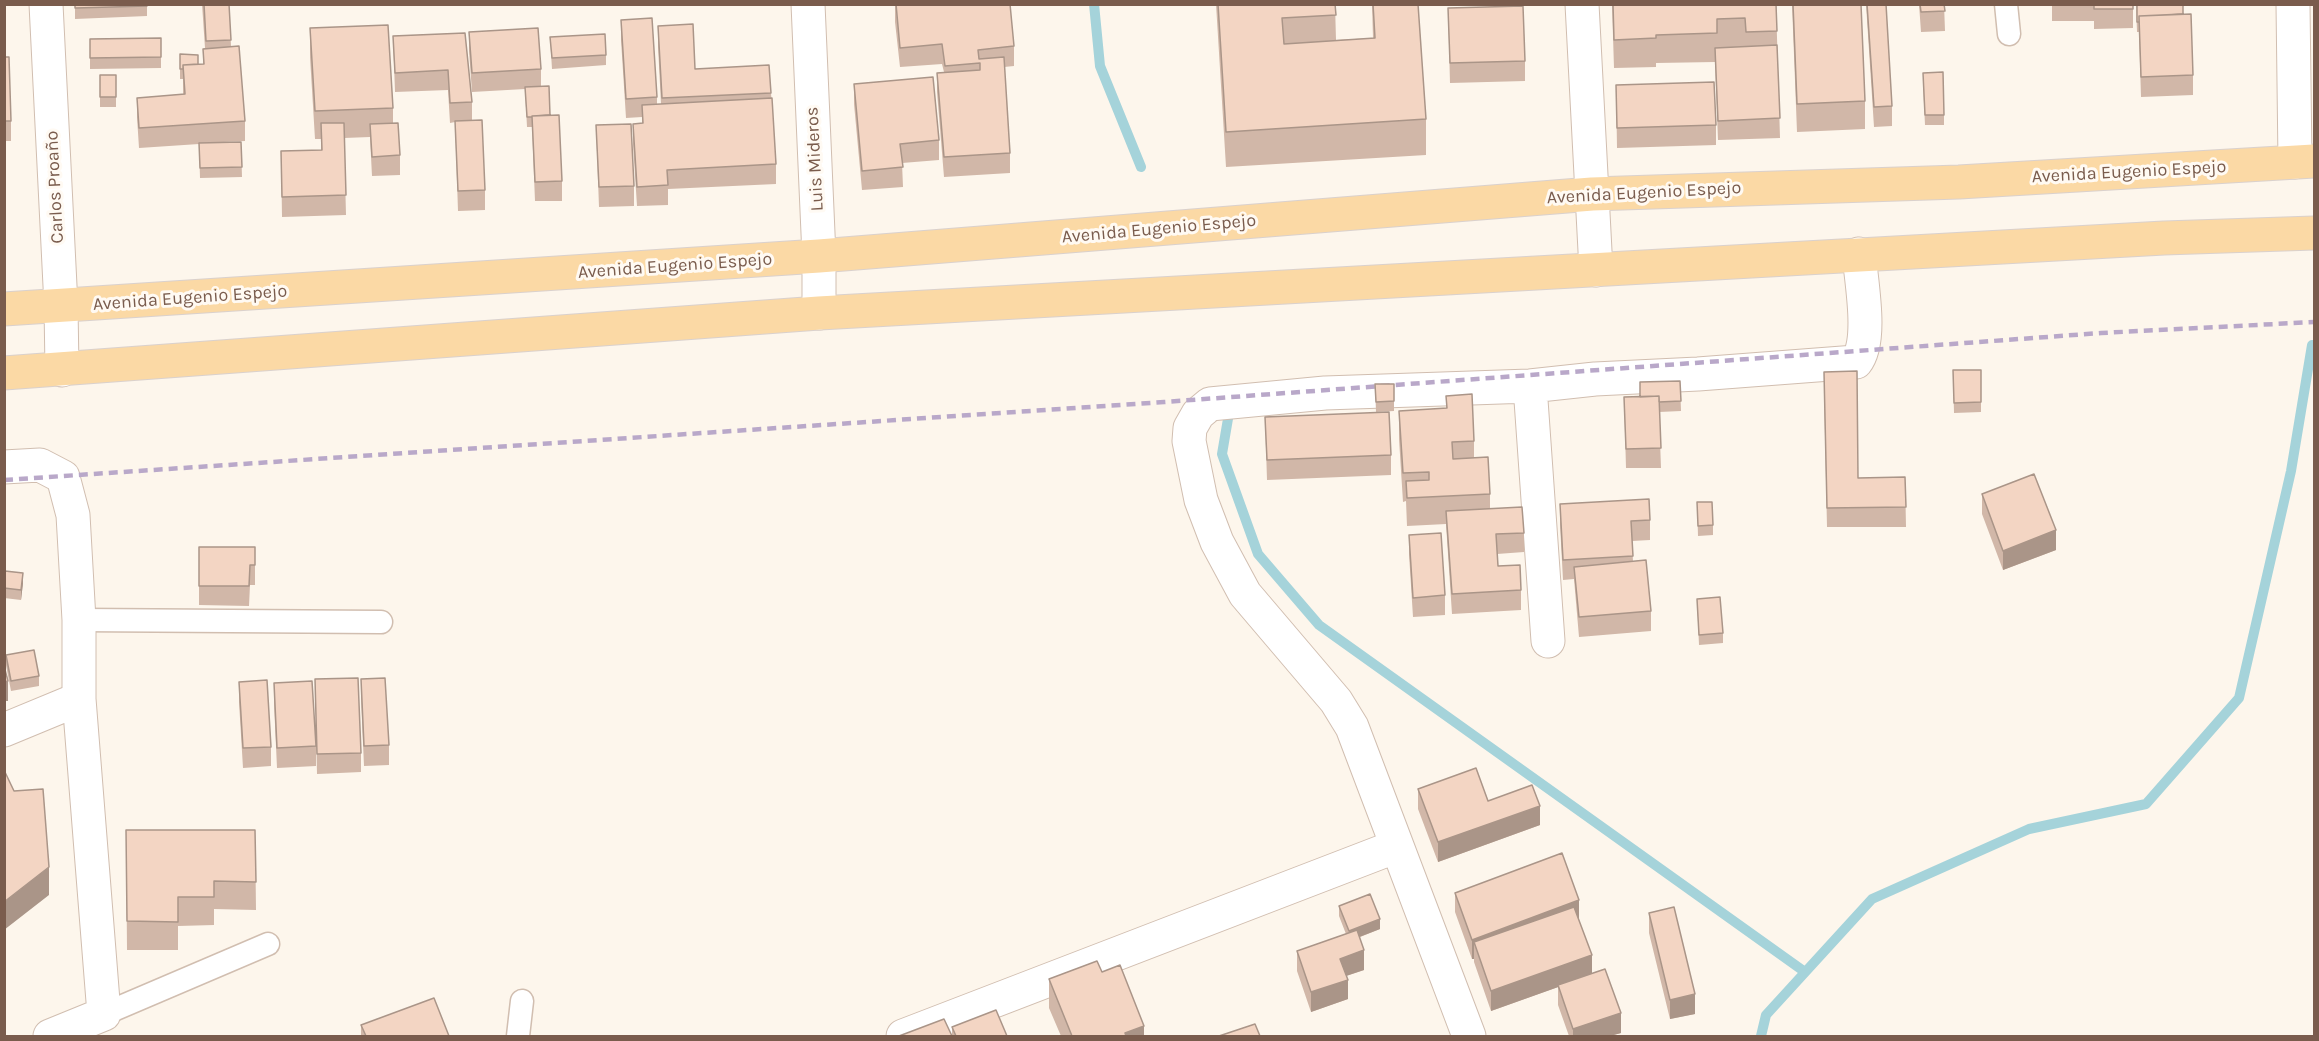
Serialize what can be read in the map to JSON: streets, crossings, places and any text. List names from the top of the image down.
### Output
{
  "streets": {
    "main road": ["Avenida Eugenio Espejo"],
    "street": ["Luis Mideros", "Carlos Proaño"]
  },
  "crossings": [
    ["Luis Mideros", "Avenida Eugenio Espejo"],
    ["Avenida Eugenio Espejo", "Carlos Proaño"]
  ]
}
